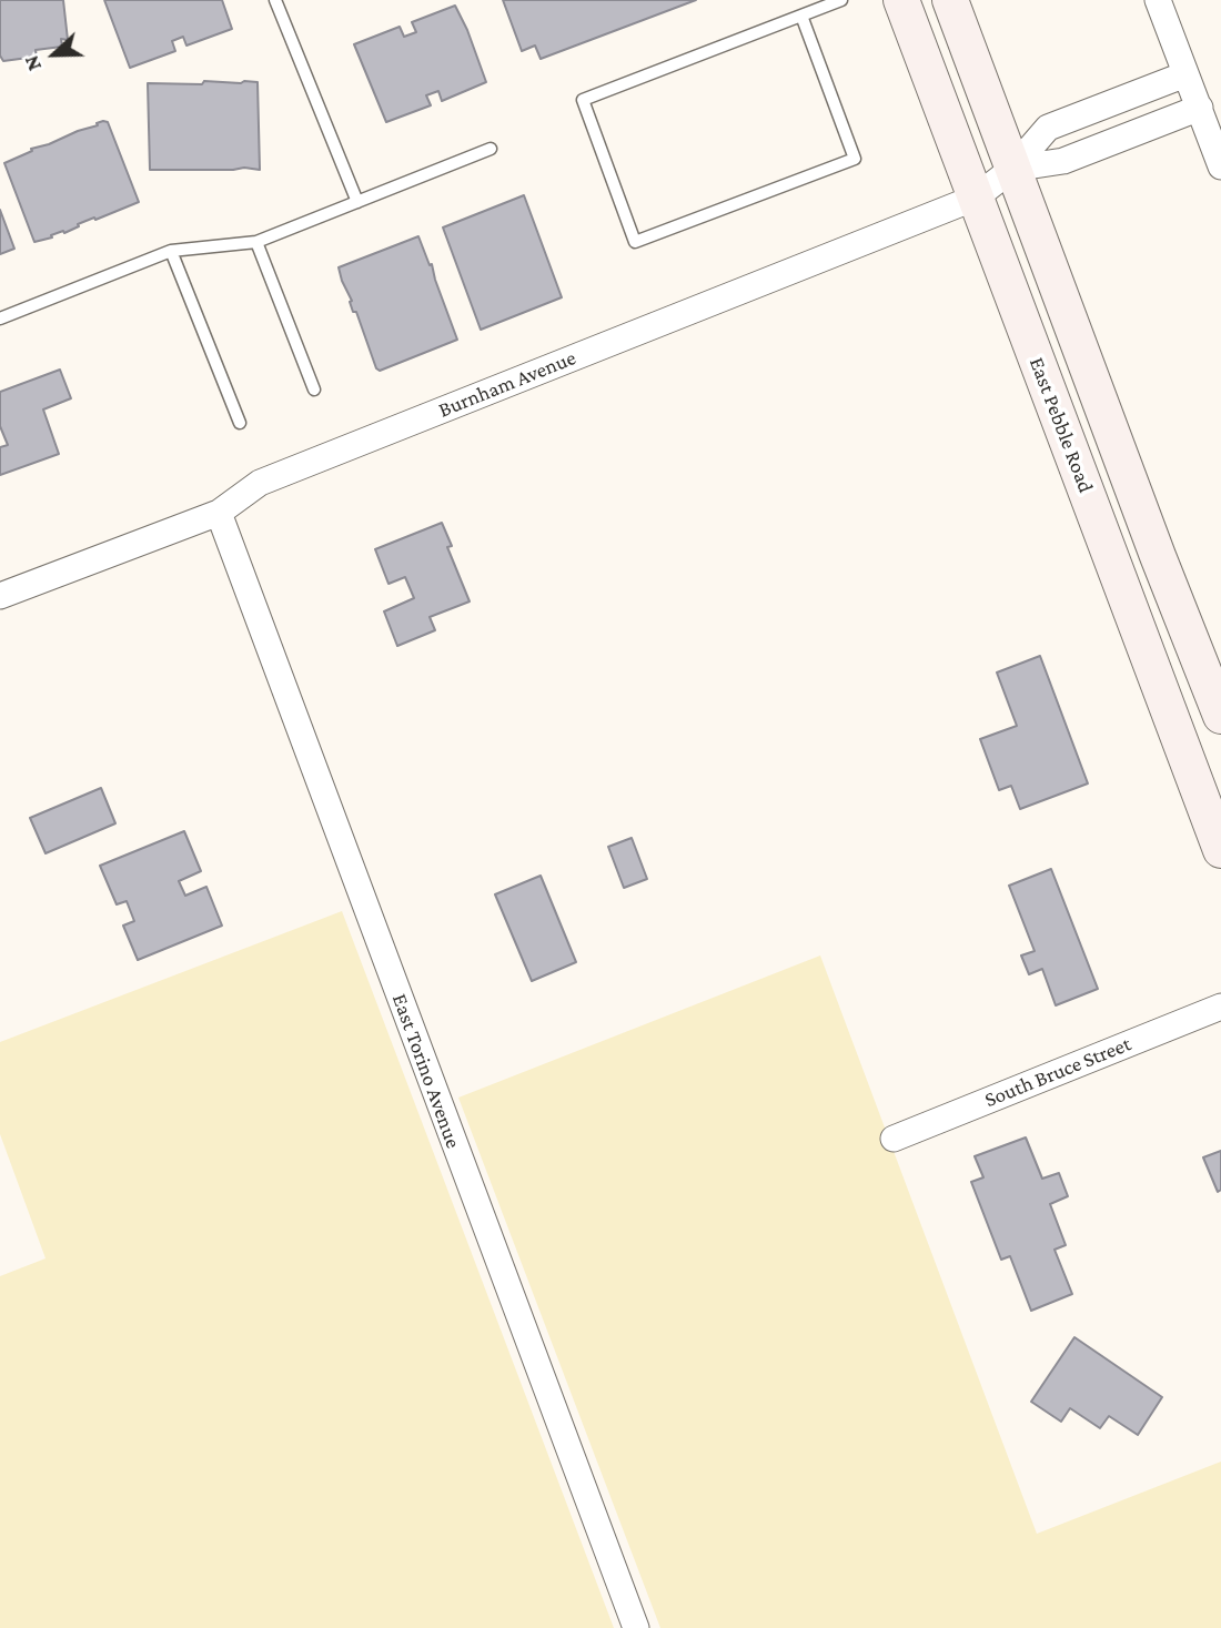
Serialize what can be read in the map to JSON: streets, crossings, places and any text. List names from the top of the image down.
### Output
{
  "streets": {
    "main road": ["East Pebble Road"],
    "street": ["Burnham Avenue", "East Torino Avenue", "South Bruce Street"]
  },
  "crossings": [
    ["Burnham Avenue", "East Pebble Road"],
    ["Burnham Avenue", "East Torino Avenue"]
  ],
  "north": "left"
}
